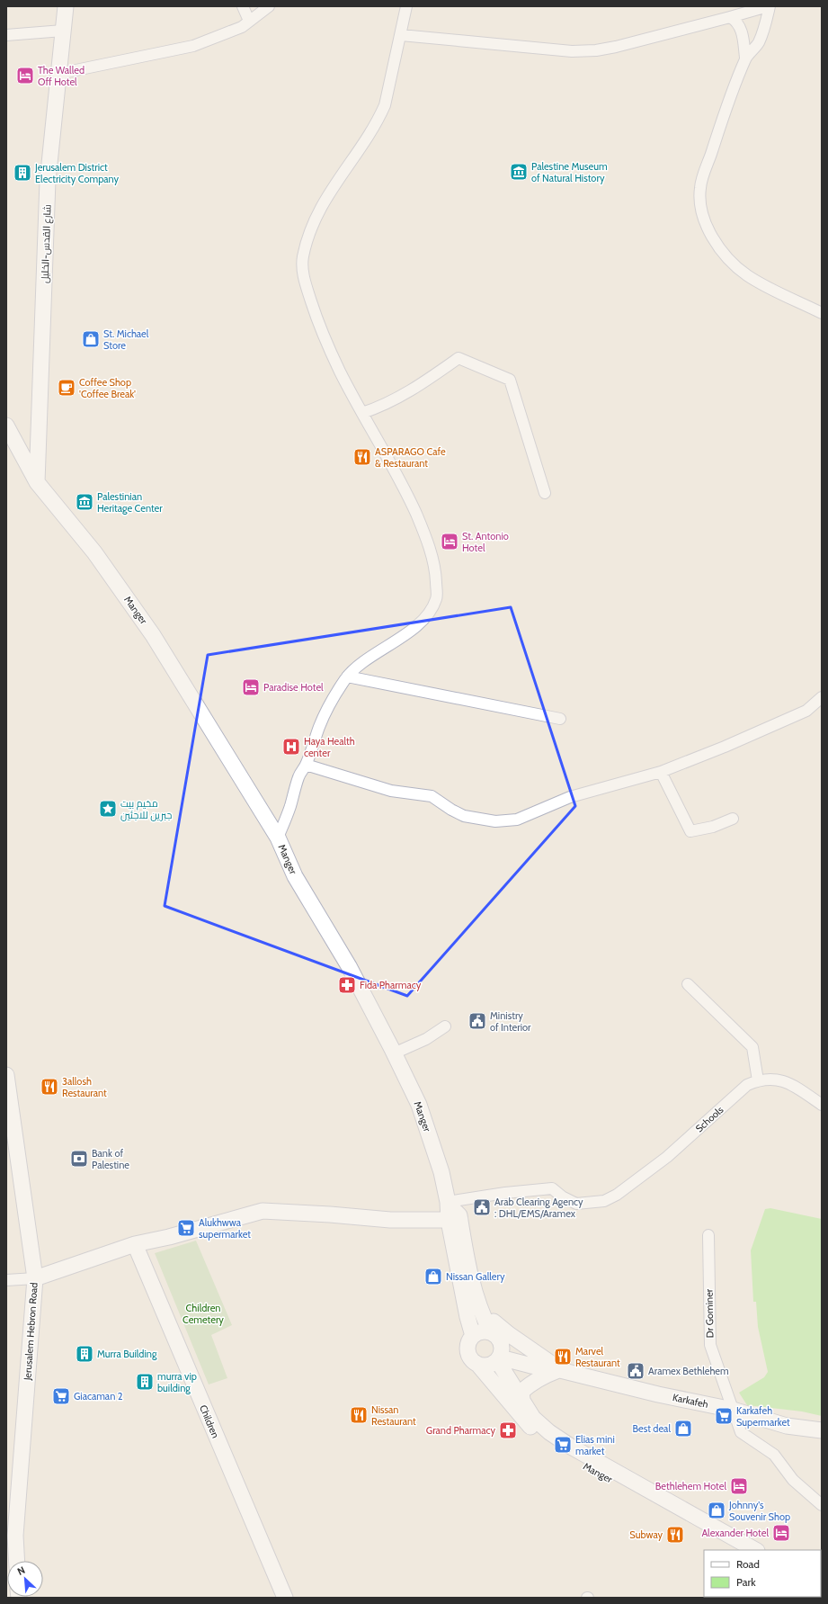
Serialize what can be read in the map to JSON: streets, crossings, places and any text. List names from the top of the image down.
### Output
{
  "streets": {
    "street": [
      "شارع القدس-الخليل",
      "Manger",
      "Schools",
      "Dr Gominer",
      "Jerusalem Hebron Road",
      "Karkafeh",
      "Children"
    ]
  },
  "crossings": [
    ["شارع القدس-الخليل", "Manger"],
    ["Manger", "Schools"],
    ["Manger", "Karkafeh"],
    ["Dr Gominer", "Karkafeh"]
  ],
  "parks": ["Children Cemetery"],
  "places": {
    "hotel": [
      "The Walled Off Hotel",
      "St. Antonio Hotel",
      "Paradise Hotel",
      "Bethlehem Hotel",
      "Alexander Hotel"
    ],
    "museum": ["Palestine Museum of Natural History", "Palestinian Heritage Center"],
    "building": ["Jerusalem District Electricity Company", "Murra Building", "murra vip building"],
    "shop": [
      "St. Michael Store",
      "Nissan Gallery",
      "Best deal",
      "Johnny's Souvenir Shop"
    ],
    "cafe": ["Coffee Shop 'Coffee Break'"],
    "restaurant": [
      "ASPARAGO Cafe & Restaurant",
      "3allosh Restaurant",
      "Marvel Restaurant",
      "Nissan Restaurant",
      "Subway"
    ],
    "hospital": ["Haya Health center"],
    "place": ["مخيم بيت جبرين للاجئين"],
    "pharmacy": ["Fida Pharmacy", "Grand Pharmacy"],
    "public building": ["Ministry of Interior", "Arab Clearing Agency : DHL/EMS/Aramex", "Aramex Bethlehem"],
    "bank": ["Bank of Palestine"],
    "supermarket": [
      "Alukhwwa supermarket",
      "Giacaman 2",
      "Karkafeh Supermarket",
      "Elias mini market"
    ]
  },
  "legend": ["Road", "Park"],
  "north": "top left"
}
